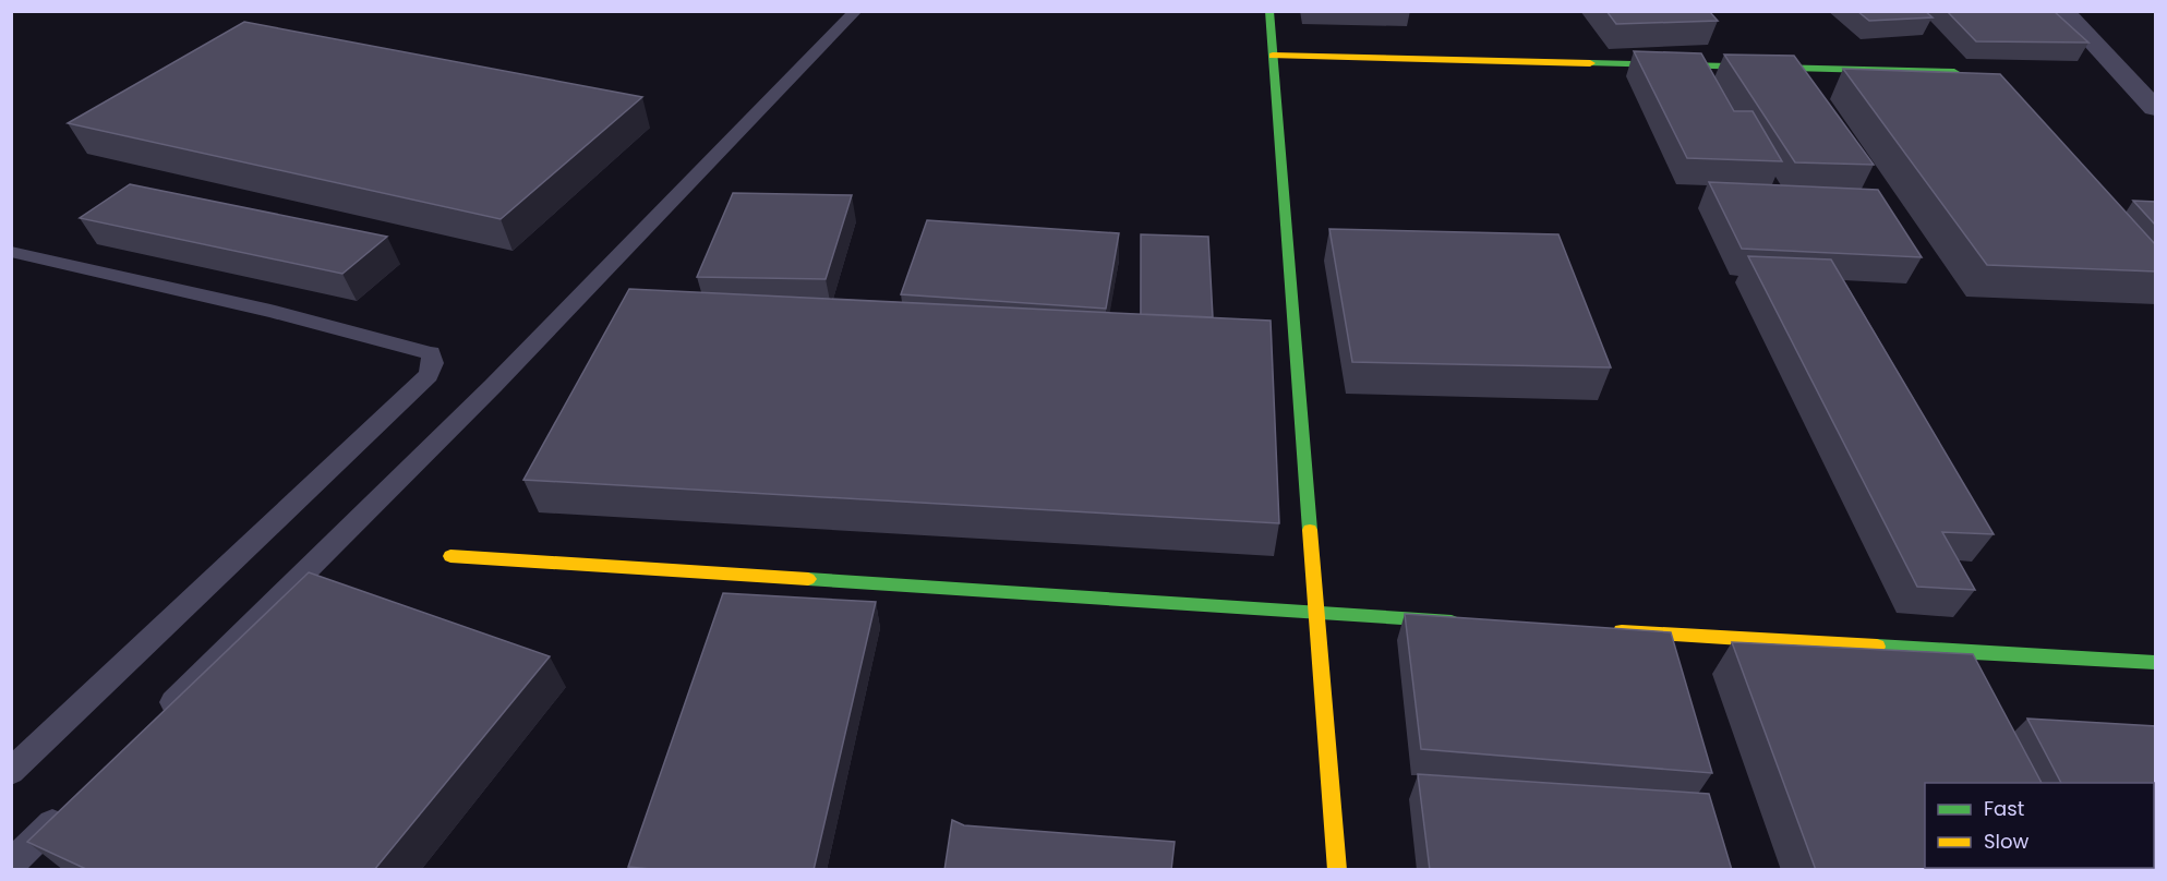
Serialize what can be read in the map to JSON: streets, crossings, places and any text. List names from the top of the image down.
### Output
{
  "legend": ["Fast", "Slow"]
}
